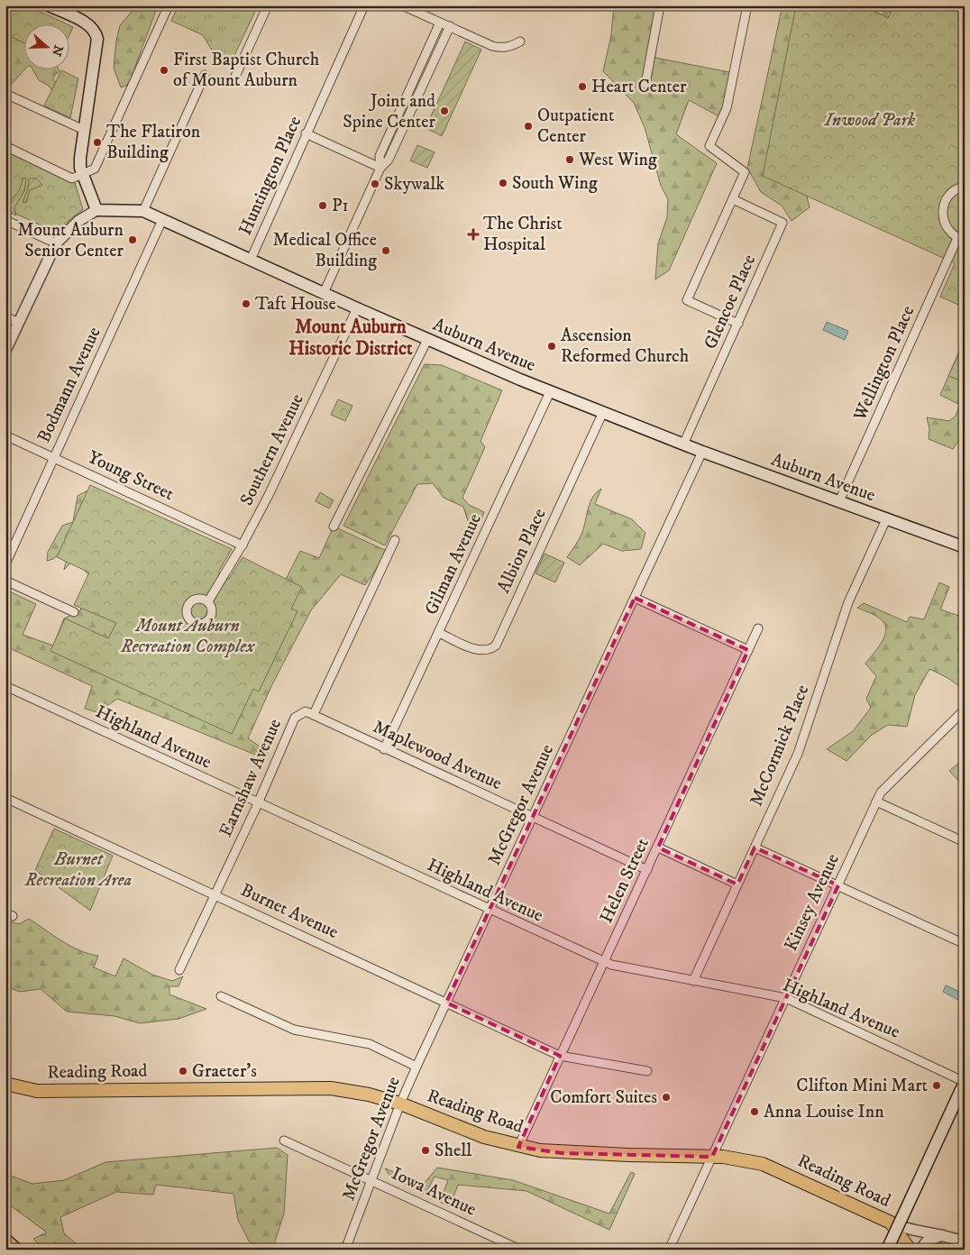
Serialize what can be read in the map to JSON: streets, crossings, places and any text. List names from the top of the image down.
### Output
{
  "streets": {
    "main road": ["Auburn Avenue", "Reading Road"],
    "street": [
      "Huntington Place",
      "Glencoe Place",
      "Wellington Place",
      "Bodmann Avenue",
      "Southern Avenue",
      "Young Street",
      "Albion Place",
      "Gilman Avenue",
      "Highland Avenue",
      "McCormick Place",
      "Maplewood Avenue",
      "Earnshaw Avenue",
      "McGregor Avenue",
      "Helen Street",
      "Kinsey Avenue",
      "Burnet Avenue",
      "Iowa Avenue"
    ]
  },
  "crossings": [
    ["Huntington Place", "Auburn Avenue"],
    ["Glencoe Place", "Auburn Avenue"],
    ["Auburn Avenue", "Wellington Place"],
    ["Auburn Avenue", "Bodmann Avenue"],
    ["Auburn Avenue", "Southern Avenue"],
    ["Auburn Avenue", "Albion Place"],
    ["Auburn Avenue", "Gilman Avenue"],
    ["Auburn Avenue", "McCormick Place"],
    ["Auburn Avenue", "McGregor Avenue"],
    ["Bodmann Avenue", "Young Street"],
    ["Southern Avenue", "Young Street"],
    ["Albion Place", "Gilman Avenue"],
    ["Gilman Avenue", "Maplewood Avenue"],
    ["Highland Avenue", "McCormick Place"],
    ["Highland Avenue", "Earnshaw Avenue"],
    ["Highland Avenue", "McGregor Avenue"],
    ["Highland Avenue", "Helen Street"],
    ["Highland Avenue", "Kinsey Avenue"],
    ["Maplewood Avenue", "Earnshaw Avenue"],
    ["Maplewood Avenue", "McGregor Avenue"],
    ["Maplewood Avenue", "Helen Street"],
    ["Earnshaw Avenue", "Burnet Avenue"],
    ["McGregor Avenue", "Burnet Avenue"],
    ["McGregor Avenue", "Reading Road"],
    ["McGregor Avenue", "Iowa Avenue"],
    ["Helen Street", "Burnet Avenue"],
    ["Helen Street", "Reading Road"],
    ["Kinsey Avenue", "Reading Road"]
  ],
  "districts": ["Mount Auburn Historic District"],
  "parks": ["Inwood Park", "Mount Auburn Recreation Complex", "Burnet Recreation Area"],
  "places": {
    "other": [
      "First Baptist Church of Mount Auburn",
      "Heart Center",
      "Joint and Spine Center",
      "Outpatient Center",
      "The Flatiron Building",
      "West Wing",
      "South Wing",
      "Skywalk",
      "P1",
      "Mount Auburn Senior Center",
      "Medical Office Building",
      "Taft House",
      "Ascension Reformed Church",
      "Graeter's",
      "Clifton Mini Mart",
      "Comfort Suites",
      "Anna Louise Inn",
      "Shell"
    ],
    "health": ["The Christ Hospital"]
  },
  "north": "right"
}
